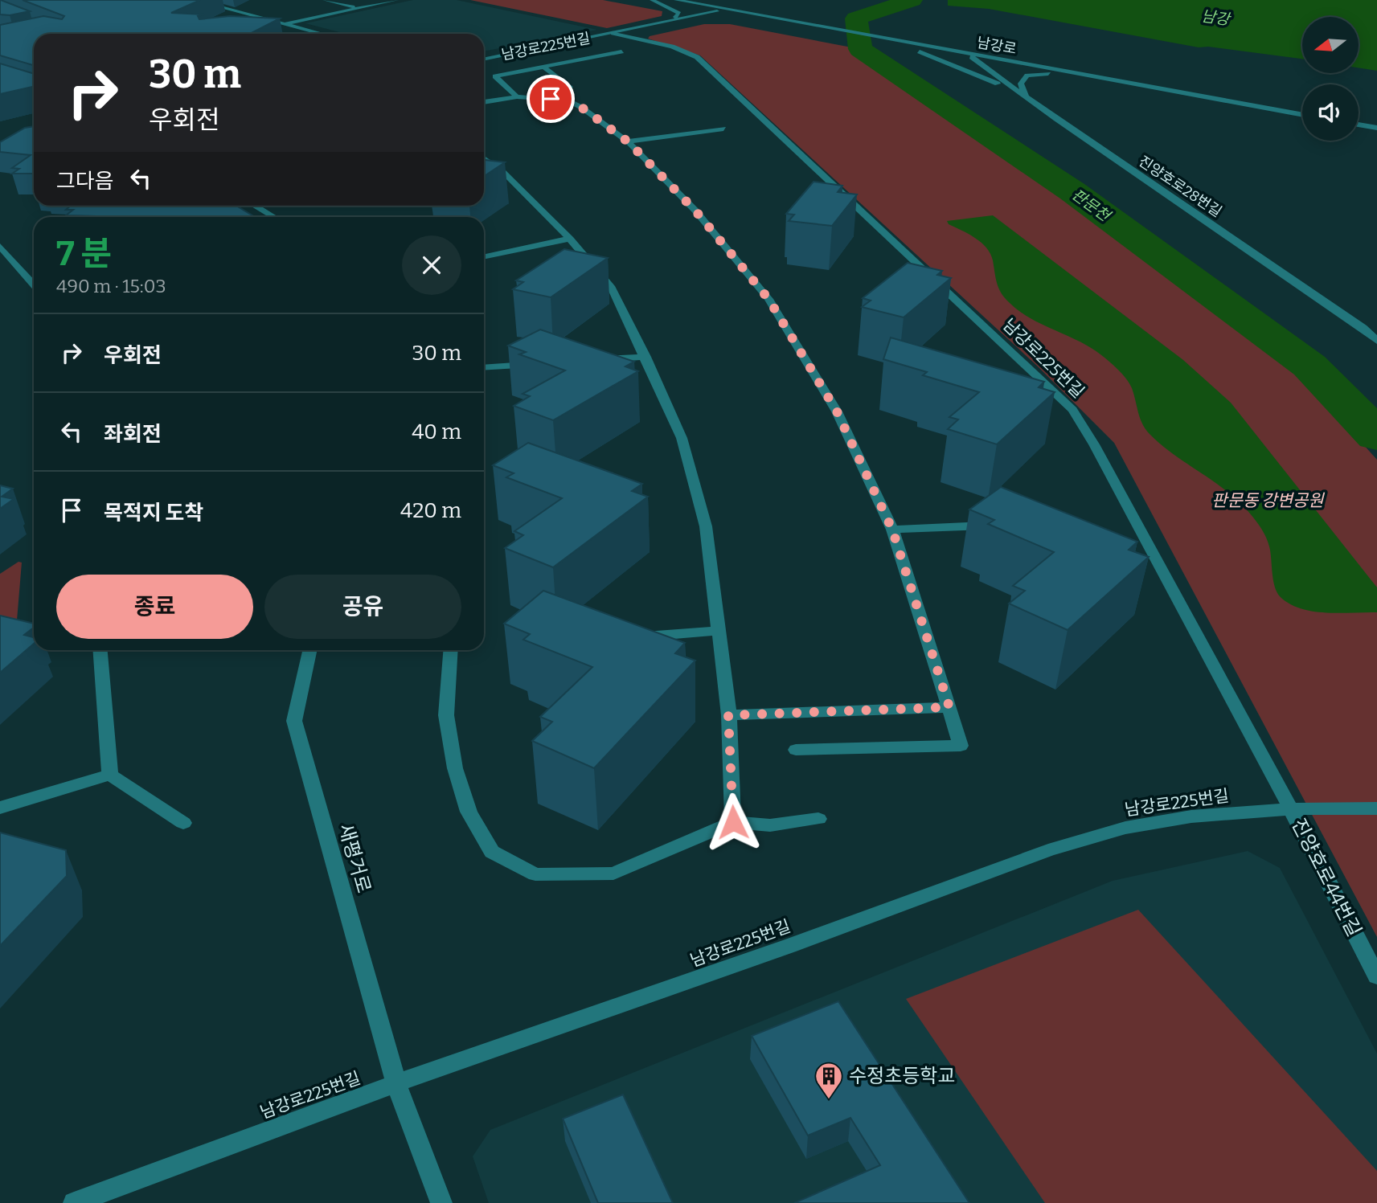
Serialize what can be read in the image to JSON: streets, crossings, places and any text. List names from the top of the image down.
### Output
{
  "streets": {
    "street": [
      "남강로",
      "남강로225번길",
      "진양호로28번길",
      "새평거로",
      "진양호로44번길"
    ]
  },
  "crossings": [
    ["남강로", "남강로225번길"],
    ["남강로", "진양호로28번길"],
    ["남강로225번길", "새평거로"],
    ["남강로225번길", "진양호로44번길"]
  ],
  "water": ["남강", "판문천"],
  "parks": ["판문동 강변공원"],
  "places": {
    "building": ["수정초등학교"]
  },
  "north": "left",
  "page": {
    "turn": ["30 m", "우회전"],
    "then": "그다음",
    "heading": ["7 분", "490 m · 15:03"],
    "list": [
      {
        "name": "우회전",
        "value": "30 m"
      },
      {
        "name": "좌회전",
        "value": "40 m"
      },
      {
        "name": "목적지 도착",
        "value": "420 m"
      }
    ],
    "buttons": ["종료", "공유"]
  }
}
